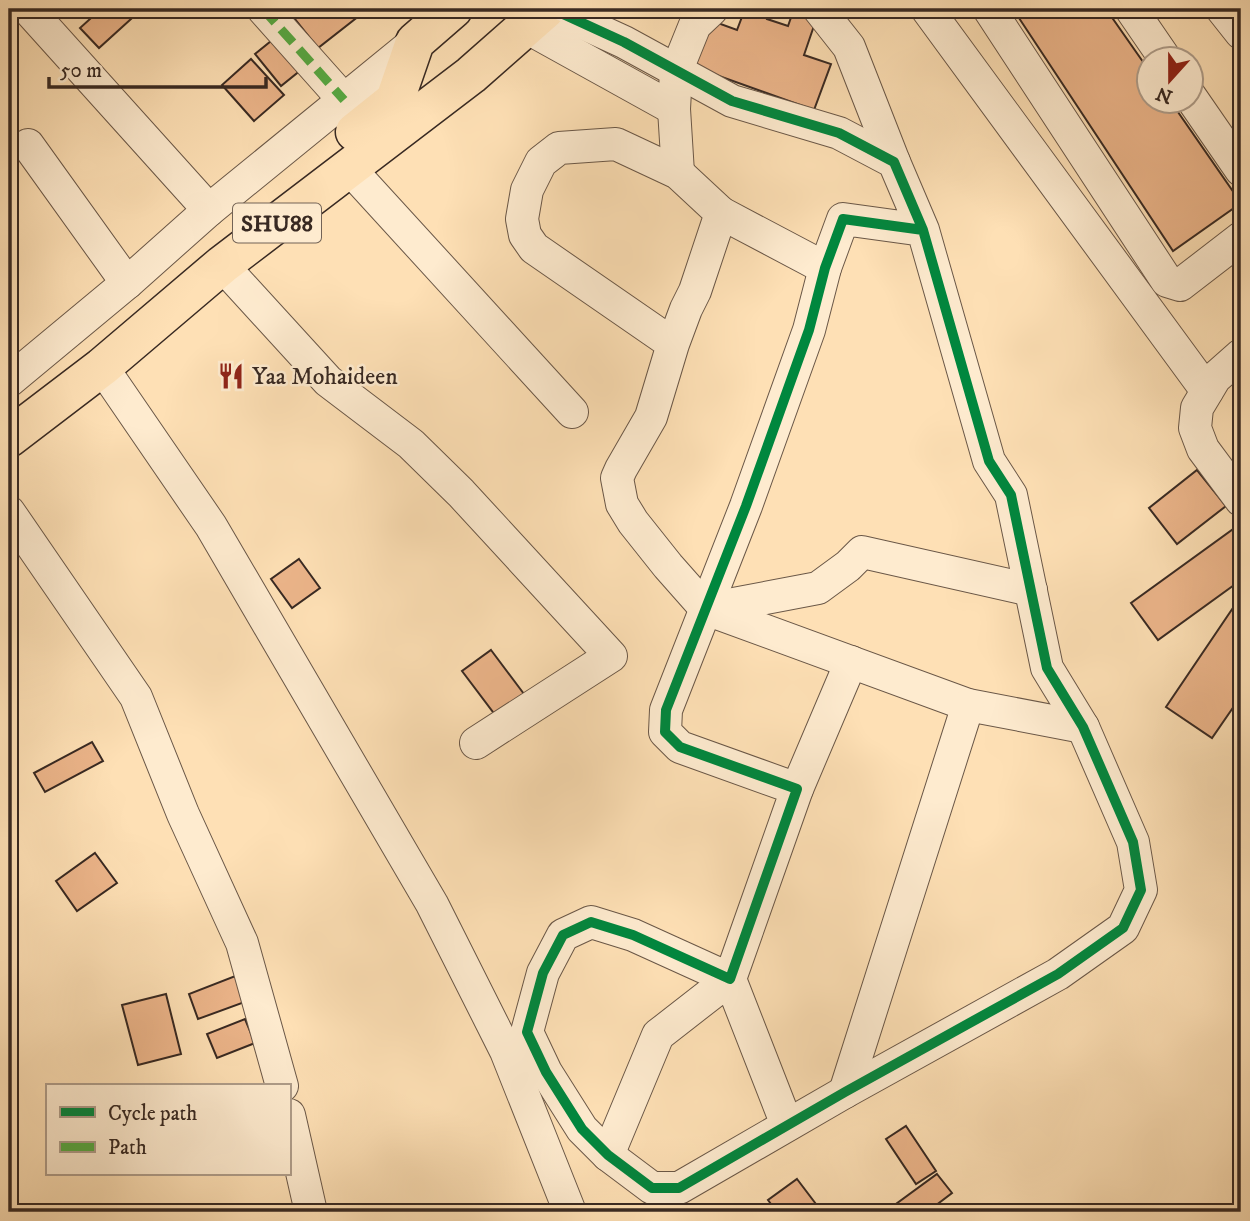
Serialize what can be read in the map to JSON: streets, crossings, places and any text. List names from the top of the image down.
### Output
{
  "streets": {
    "main road": ["SHU88"]
  },
  "places": {
    "restaurant": ["Yaa Mohaideen"]
  },
  "legend": ["Cycle path", "Path"],
  "scale_bar": "50 m",
  "north": "bottom"
}
